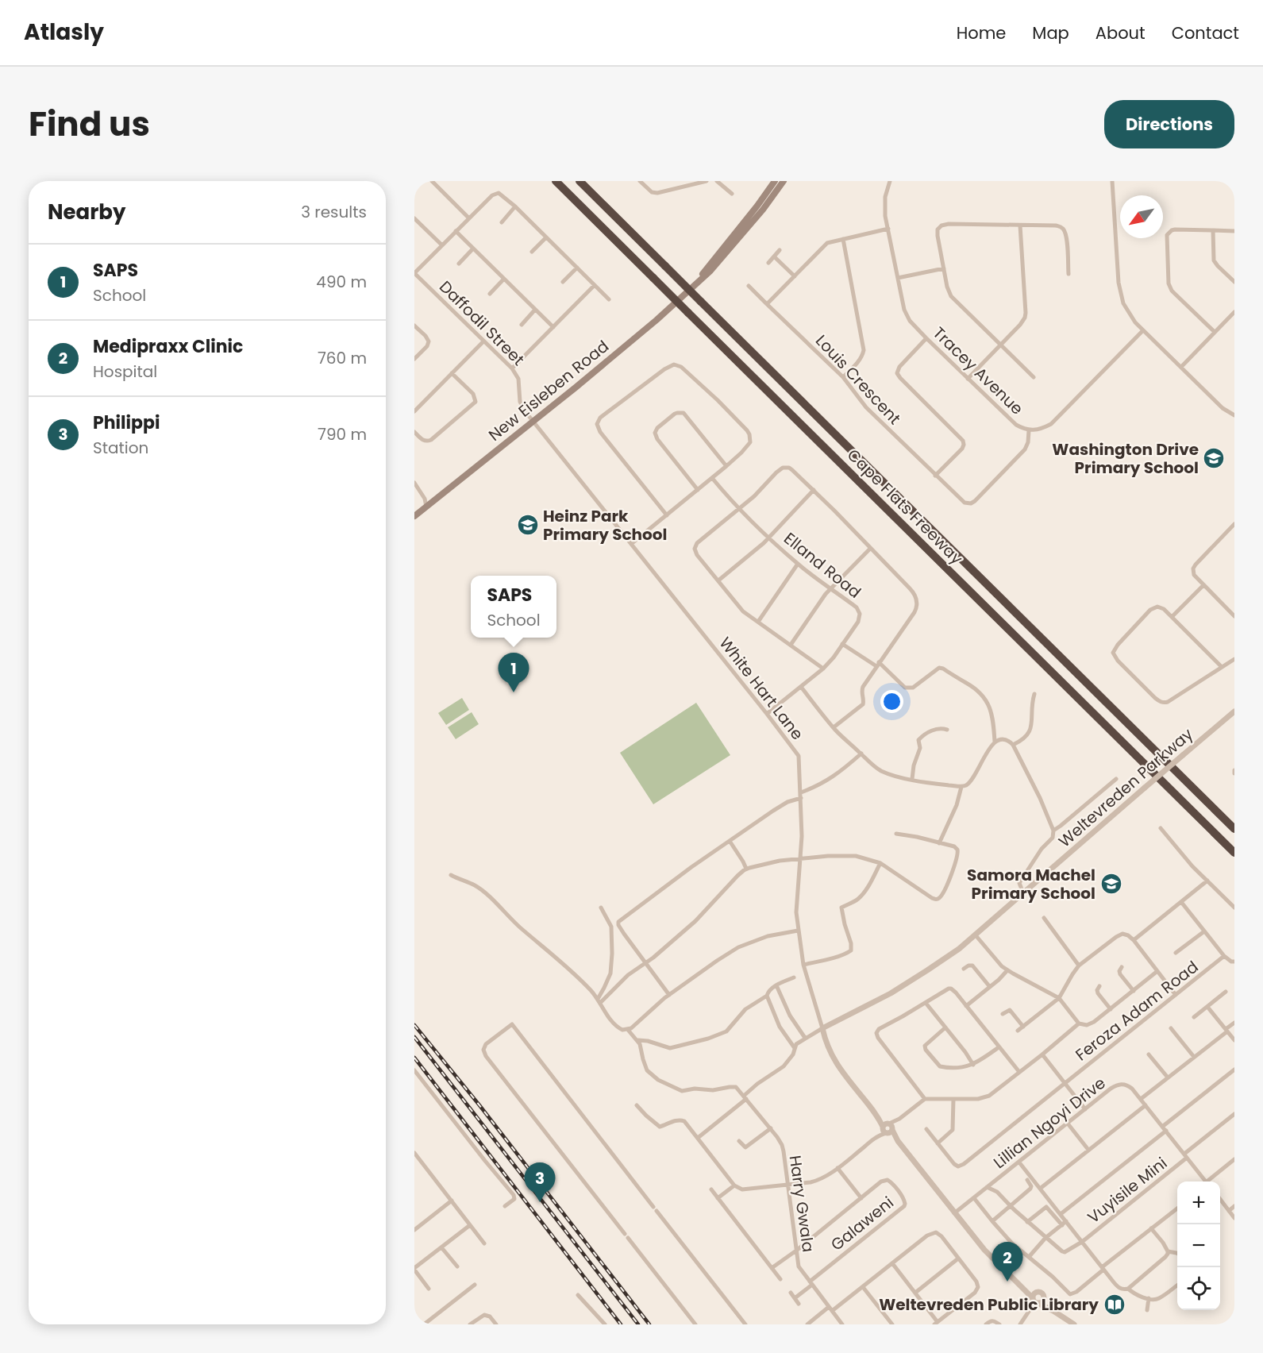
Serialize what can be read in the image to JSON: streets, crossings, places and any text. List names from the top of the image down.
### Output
{
  "streets": {
    "highway": ["Cape Flats Freeway"],
    "main road": ["New Eisleben Road"],
    "street": [
      "Daffodil Street",
      "Tracey Avenue",
      "Louis Crescent",
      "Elland Road",
      "White Hart Lane",
      "Weltevreden Parkway",
      "Feroza Adam Road",
      "Lillian Ngoyi Drive",
      "Vuyisile Mini",
      "Harry Gwala",
      "Galaweni"
    ]
  },
  "crossings": [
    ["Daffodil Street", "New Eisleben Road"],
    ["Daffodil Street", "White Hart Lane"],
    ["Tracey Avenue", "Louis Crescent"],
    ["New Eisleben Road", "White Hart Lane"],
    ["Elland Road", "White Hart Lane"],
    ["White Hart Lane", "Weltevreden Parkway"],
    ["Lillian Ngoyi Drive", "Vuyisile Mini"],
    ["Harry Gwala", "Galaweni"]
  ],
  "places": {
    "school or university": ["Washington Drive Primary School", "Heinz Park Primary School", "Samora Machel Primary School"],
    "library": ["Weltevreden Public Library"]
  },
  "north": "bottom left",
  "page": {
    "header": "Atlasly",
    "nav": [
      "Home",
      "Map",
      "About",
      "Contact"
    ],
    "title": "Find us",
    "buttons": "Directions",
    "heading": ["Nearby", "3 results"],
    "list": [
      {
        "mark": "1",
        "name": "SAPS",
        "note": "School",
        "value": "490 m"
      },
      {
        "mark": "2",
        "name": "Medipraxx Clinic",
        "note": "Hospital",
        "value": "760 m"
      },
      {
        "mark": "3",
        "name": "Philippi",
        "note": "Station",
        "value": "790 m"
      }
    ],
    "popup": ["SAPS", "School"],
    "pins": ["1", "3", "2"],
    "map_buttons": ["+", "−"]
  }
}
